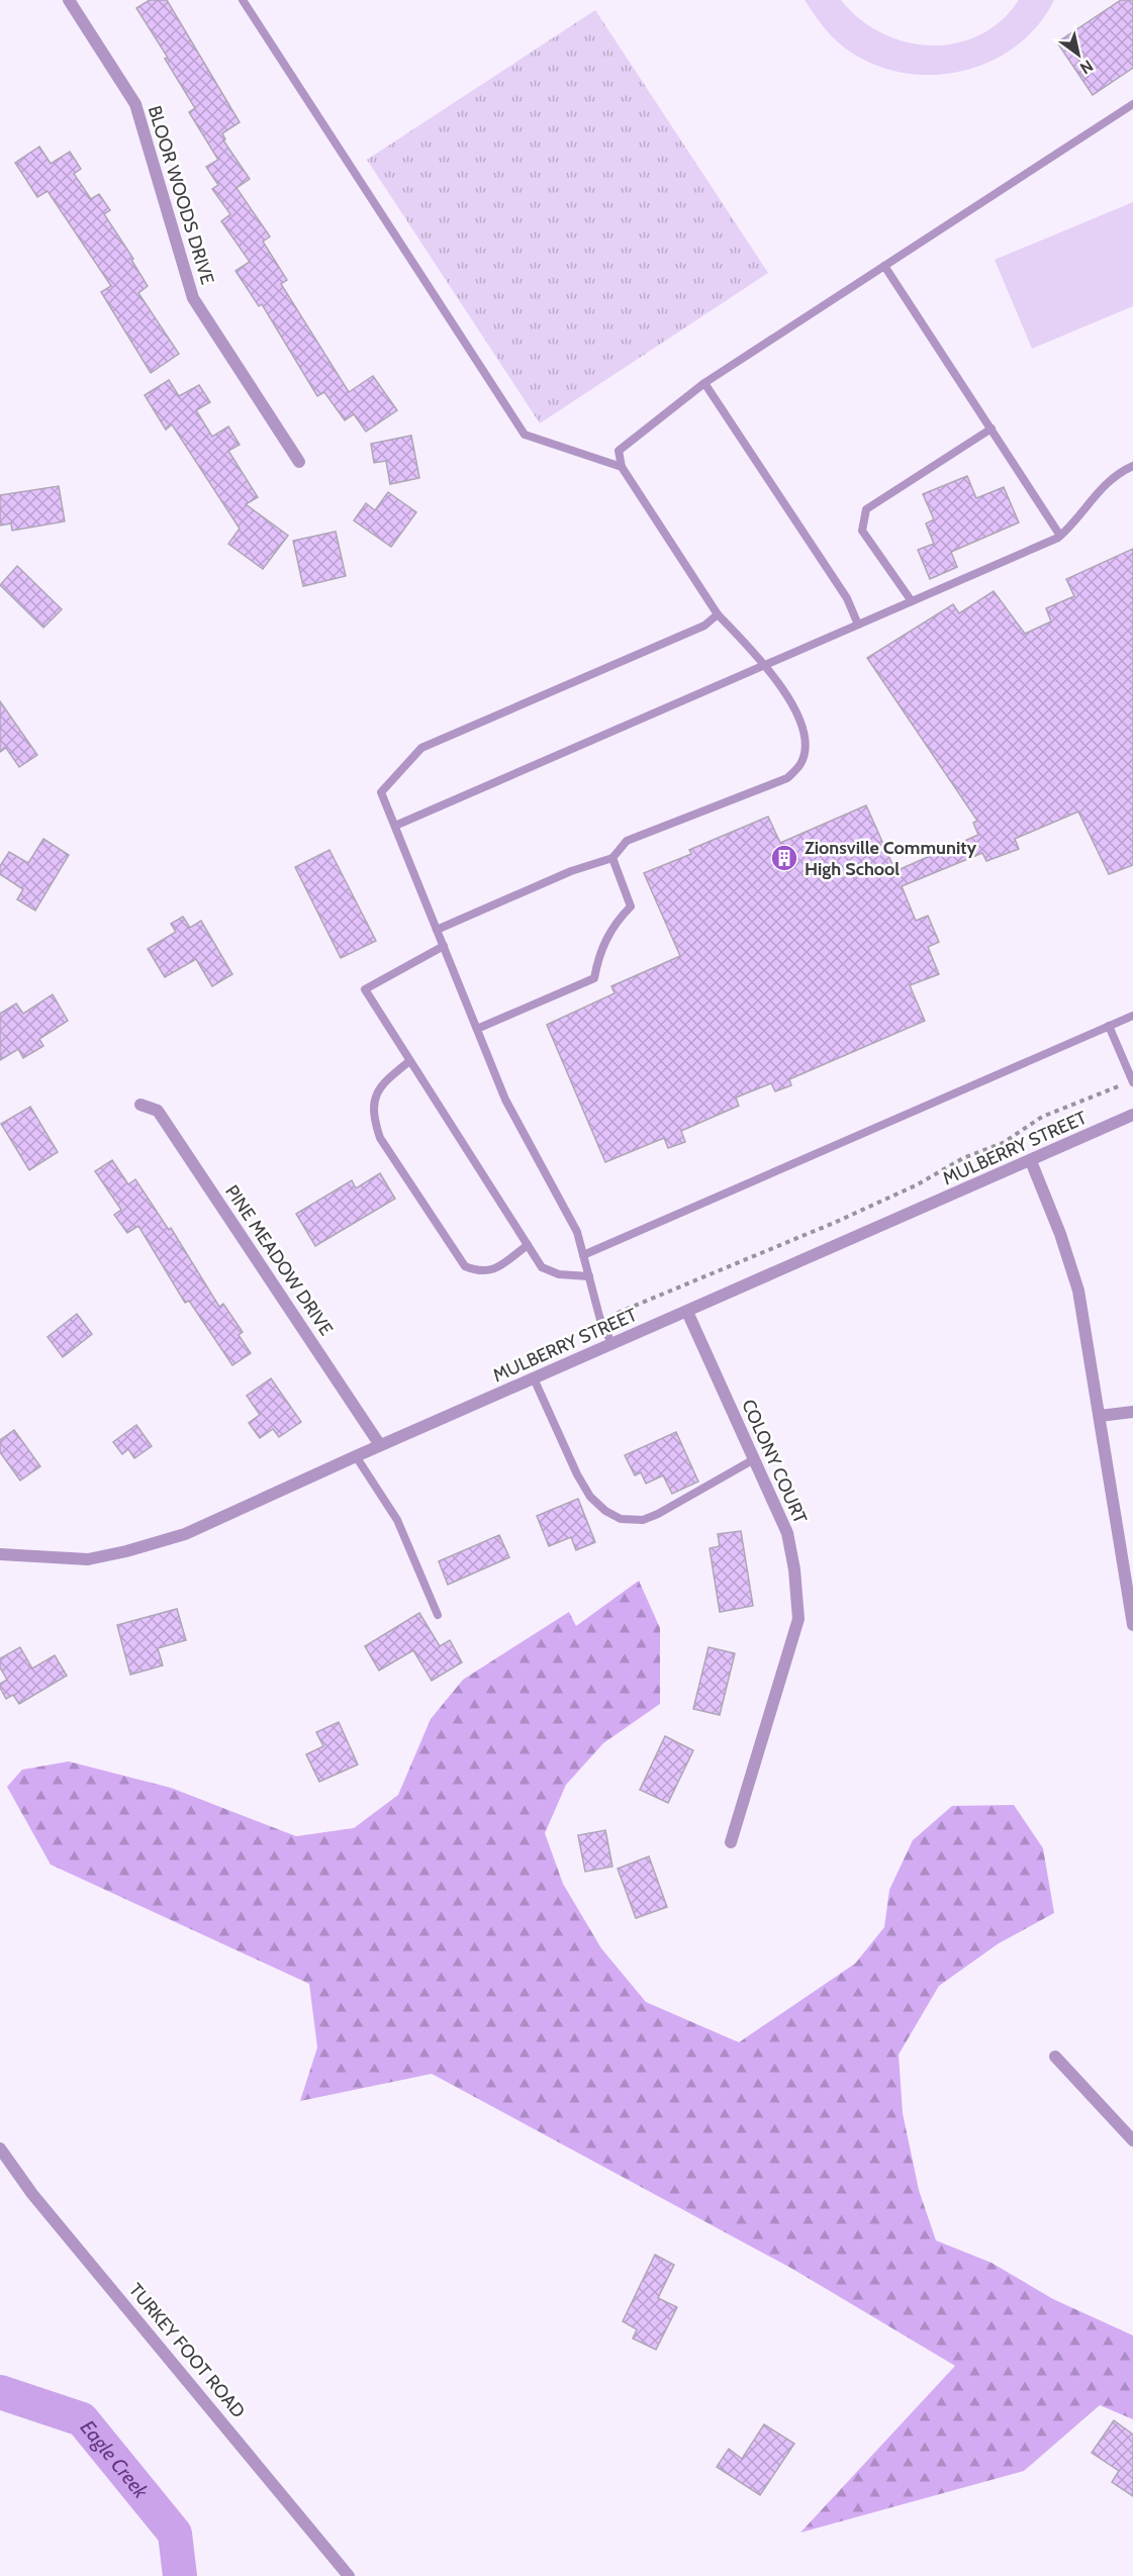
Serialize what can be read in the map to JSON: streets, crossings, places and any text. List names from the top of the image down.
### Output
{
  "streets": {
    "street": [
      "BLOOR WOODS DRIVE",
      "MULBERRY STREET",
      "PINE MEADOW DRIVE",
      "COLONY COURT",
      "TURKEY FOOT ROAD"
    ]
  },
  "crossings": [
    ["MULBERRY STREET", "PINE MEADOW DRIVE"],
    ["MULBERRY STREET", "COLONY COURT"]
  ],
  "water": ["Eagle Creek"],
  "places": {
    "building": ["Zionsville Community High School"]
  },
  "north": "bottom right"
}
